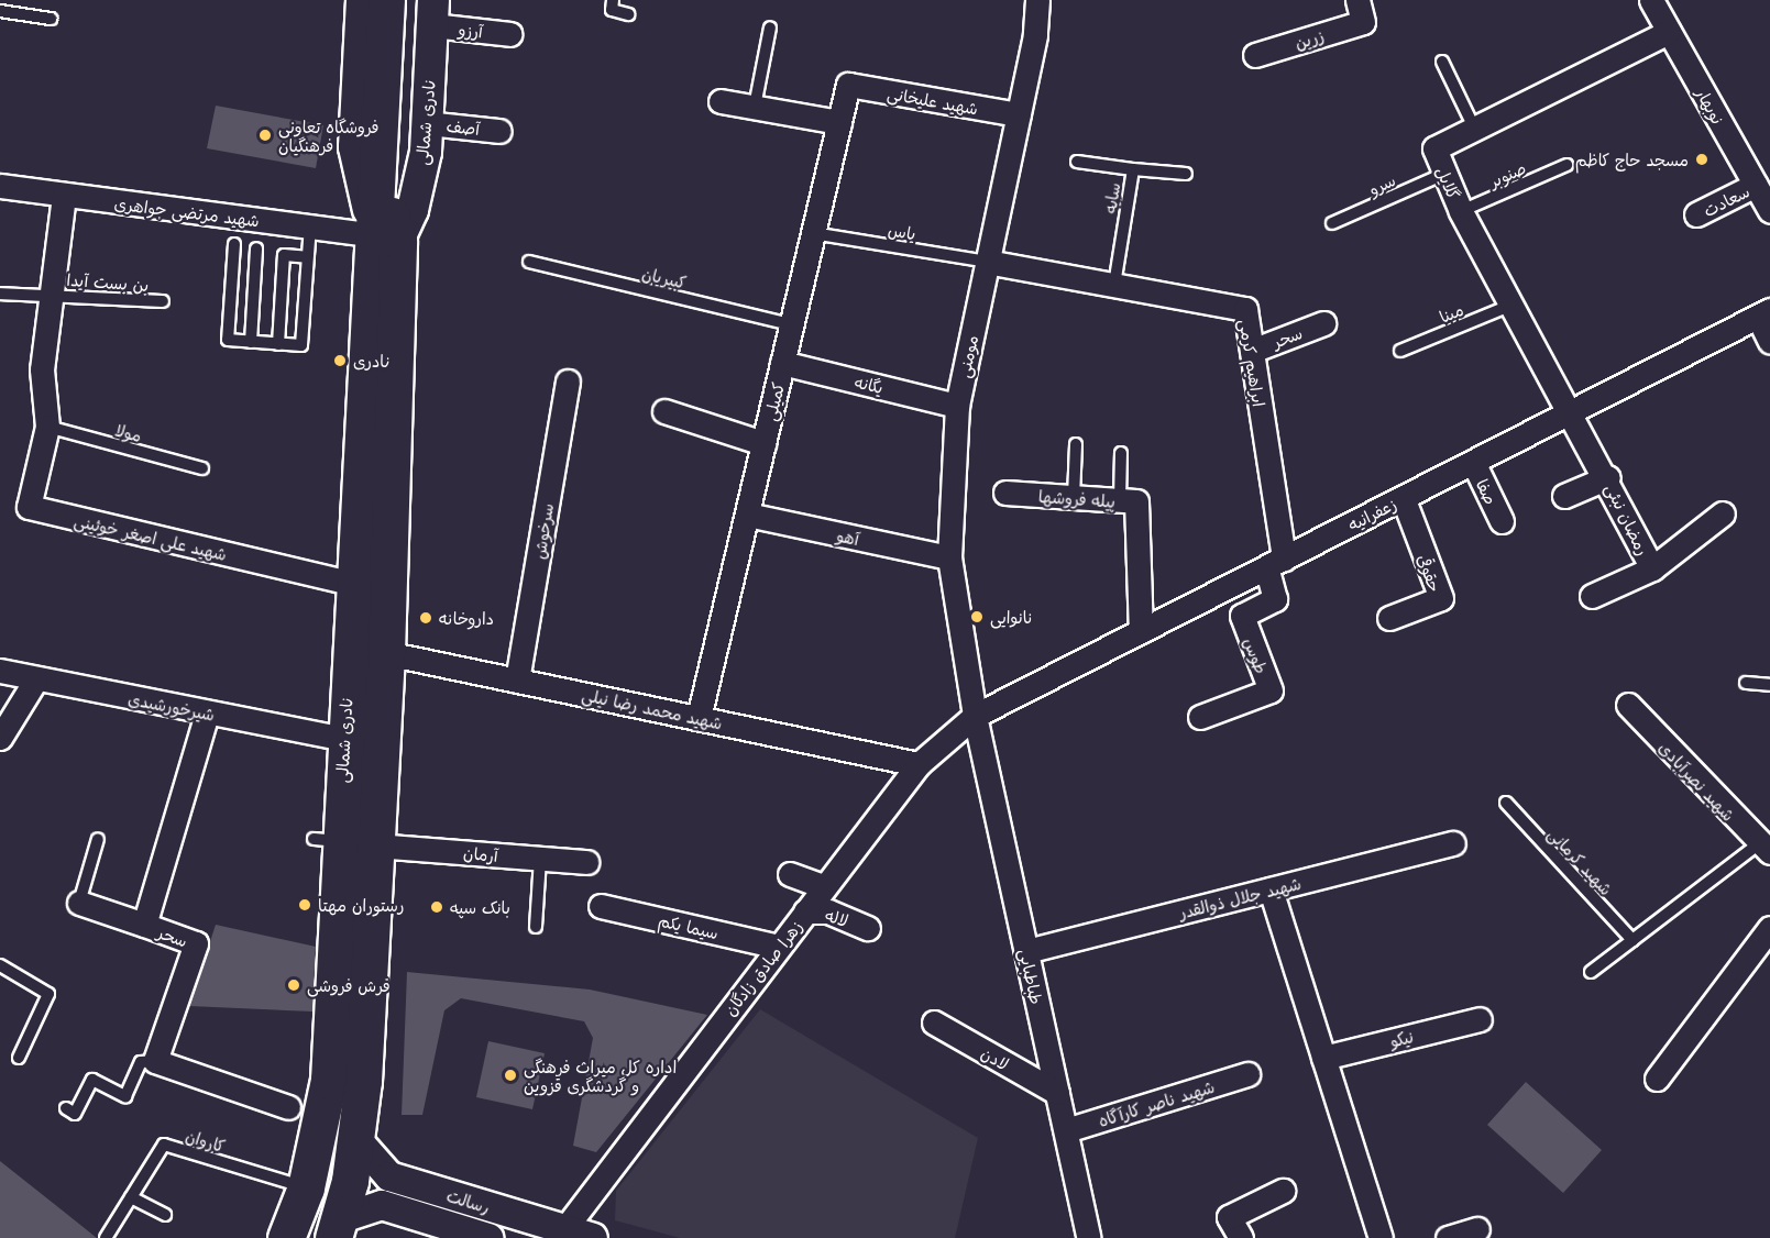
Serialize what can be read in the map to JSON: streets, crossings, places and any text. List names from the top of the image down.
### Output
{
  "streets": {
    "main road": ["نادری شمالی"],
    "street": [
      "آرزو",
      "زرین",
      "شهید علیخانی",
      "نوبهار",
      "آصف",
      "گلایل",
      "سعادت",
      "شهید مرتضی جواهری",
      "سحر",
      "مومنی",
      "ابراهیم کرمی",
      "یگانه",
      "کمیلی",
      "صفا",
      "پیله فروشها",
      "زعفرانیه",
      "رمضان نبئی",
      "سرخوش",
      "شهید علی اصغر خوئینی",
      "آهو",
      "حقوقی",
      "طوس",
      "شیرخورشیدی",
      "شهید محمد رضا نیلی",
      "شهید نصرآبادی",
      "آرمان",
      "شهید جلال ذوالقدر",
      "لاله",
      "سیما یکم",
      "زهرا صادق زادگان",
      "طباطبایی",
      "نیکو",
      "لادن",
      "شهید ناصر کارآگاه",
      "رسالت"
    ],
    "lane": [
      "صنوبر",
      "سرو",
      "سایه",
      "یاس",
      "کبیریان",
      "بن بست آیدا",
      "مینا",
      "مولا",
      "شهید کرمانی",
      "کاروان"
    ]
  },
  "crossings": [
    ["آرزو", "نادری شمالی"],
    ["شهید علیخانی", "مومنی"],
    ["شهید علیخانی", "کمیلی"],
    ["نوبهار", "گلایل"],
    ["نوبهار", "سعادت"],
    ["نادری شمالی", "آصف"],
    ["نادری شمالی", "شهید مرتضی جواهری"],
    ["نادری شمالی", "شهید علی اصغر خوئینی"],
    ["نادری شمالی", "شیرخورشیدی"],
    ["نادری شمالی", "شهید محمد رضا نیلی"],
    ["نادری شمالی", "آرمان"],
    ["نادری شمالی", "کاروان"],
    ["نادری شمالی", "رسالت"],
    ["صنوبر", "گلایل"],
    ["گلایل", "سرو"],
    ["گلایل", "مینا"],
    ["گلایل", "زعفرانیه"],
    ["گلایل", "رمضان نبئی"],
    ["سایه", "ابراهیم کرمی"],
    ["یاس", "مومنی"],
    ["یاس", "ابراهیم کرمی"],
    ["یاس", "کمیلی"],
    ["کبیریان", "کمیلی"],
    ["سحر", "ابراهیم کرمی"],
    ["سحر", "شیرخورشیدی"],
    ["مومنی", "ابراهیم کرمی"],
    ["مومنی", "یگانه"],
    ["مومنی", "زعفرانیه"],
    ["مومنی", "آهو"],
    ["مومنی", "زهرا صادق زادگان"],
    ["مومنی", "طباطبایی"],
    ["ابراهیم کرمی", "زعفرانیه"],
    ["ابراهیم کرمی", "طوس"],
    ["یگانه", "کمیلی"],
    ["کمیلی", "آهو"],
    ["کمیلی", "شهید محمد رضا نیلی"],
    ["مولا", "شهید علی اصغر خوئینی"],
    ["صفا", "زعفرانیه"],
    ["پیله فروشها", "زعفرانیه"],
    ["زعفرانیه", "رمضان نبئی"],
    ["زعفرانیه", "حقوقی"],
    ["زعفرانیه", "طوس"],
    ["زعفرانیه", "زهرا صادق زادگان"],
    ["زعفرانیه", "طباطبایی"],
    ["سرخوش", "شهید محمد رضا نیلی"],
    ["شهید محمد رضا نیلی", "زهرا صادق زادگان"],
    ["شهید جلال ذوالقدر", "طباطبایی"],
    ["لاله", "زهرا صادق زادگان"],
    ["سیما یکم", "زهرا صادق زادگان"],
    ["زهرا صادق زادگان", "طباطبایی"],
    ["زهرا صادق زادگان", "رسالت"],
    ["طباطبایی", "لادن"],
    ["طباطبایی", "شهید ناصر کارآگاه"]
  ],
  "places": [
    "فروشگاه تعاونی فرهنگیان",
    "مسجد حاج کاظم",
    "نادری",
    "نانوایی",
    "داروخانه",
    "رستوران مهتا",
    "بانک سپه",
    "فرش فروشی",
    "اداره کل میراث فرهنگی و گردشگری قزوین"
  ]
}
